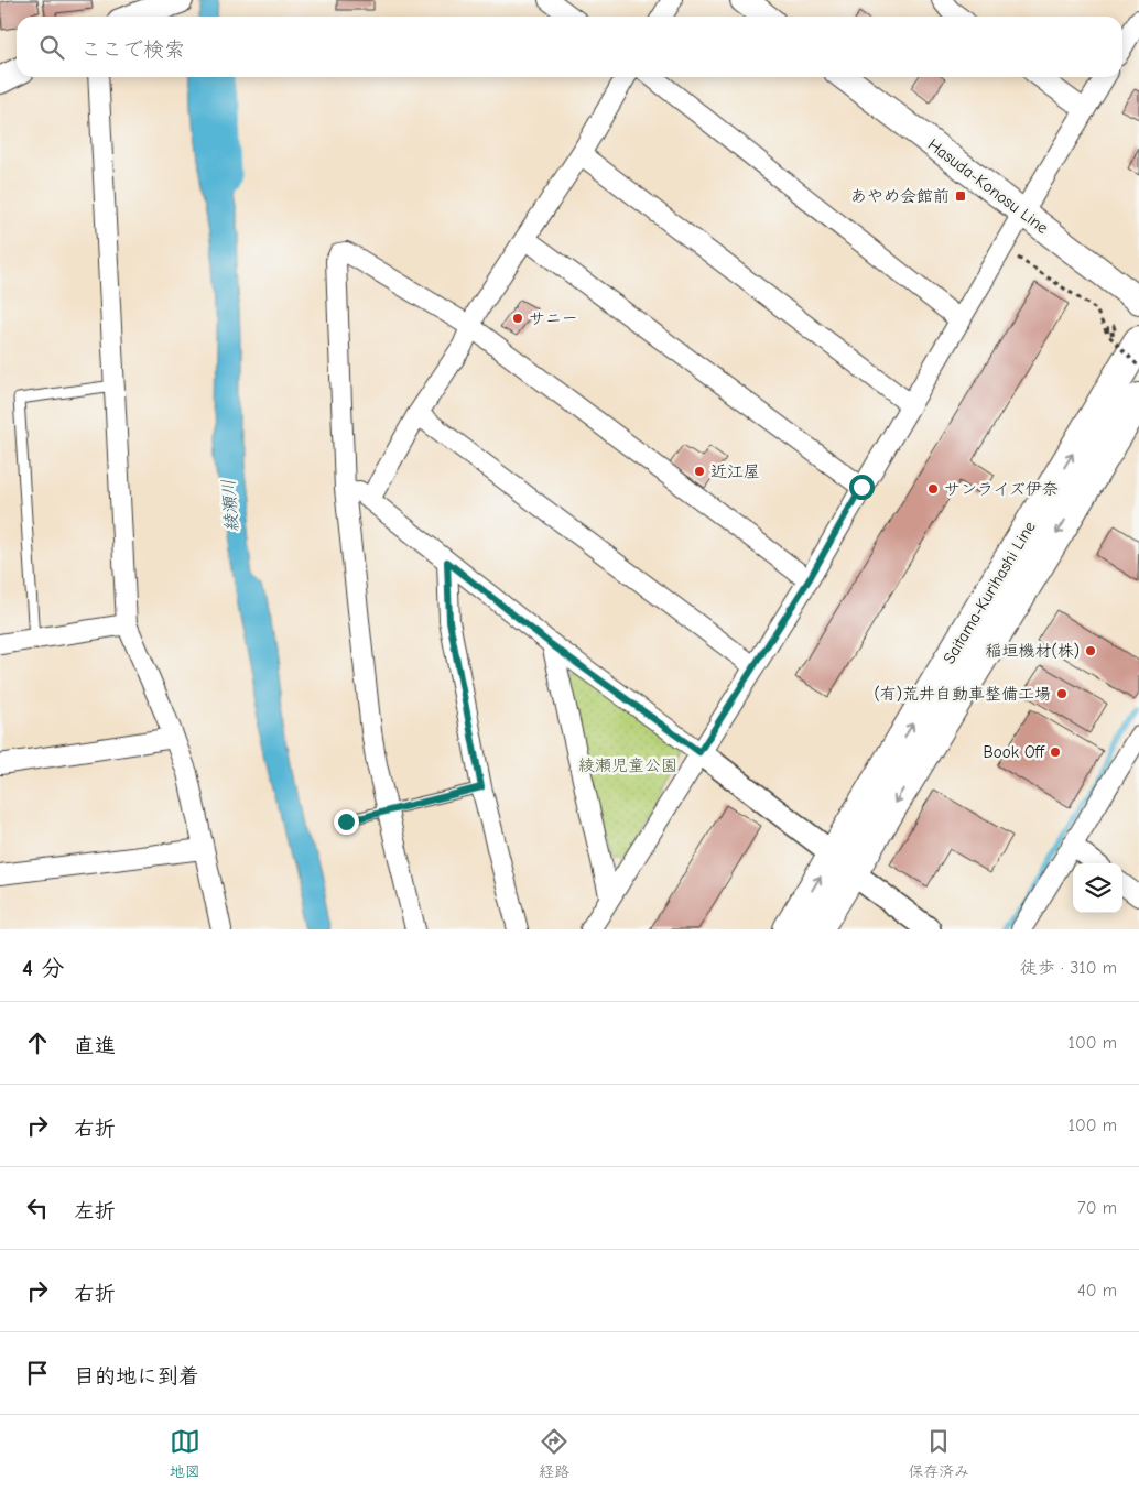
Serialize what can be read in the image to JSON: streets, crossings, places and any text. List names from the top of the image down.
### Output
{
  "streets": {
    "main road": ["Hasuda-Konosu Line", "Saitama-Kurihashi Line"]
  },
  "water": ["綾瀬川"],
  "parks": ["綾瀬児童公園"],
  "places": {
    "transit": ["あやめ会館前"],
    "other": [
      "サニー",
      "近江屋",
      "サンライズ伊奈",
      "稲垣機材(株)",
      "(有)荒井自動車整備工場",
      "Book Off"
    ]
  },
  "page": {
    "search": "ここで検索",
    "heading": ["4 分", "徒歩 · 310 m"],
    "list": [
      ["直進", "100 m"],
      ["右折", "100 m"],
      ["左折", "70 m"],
      ["右折", "40 m"],
      "目的地に到着"
    ],
    "nav": ["地図", "経路", "保存済み"]
  }
}
